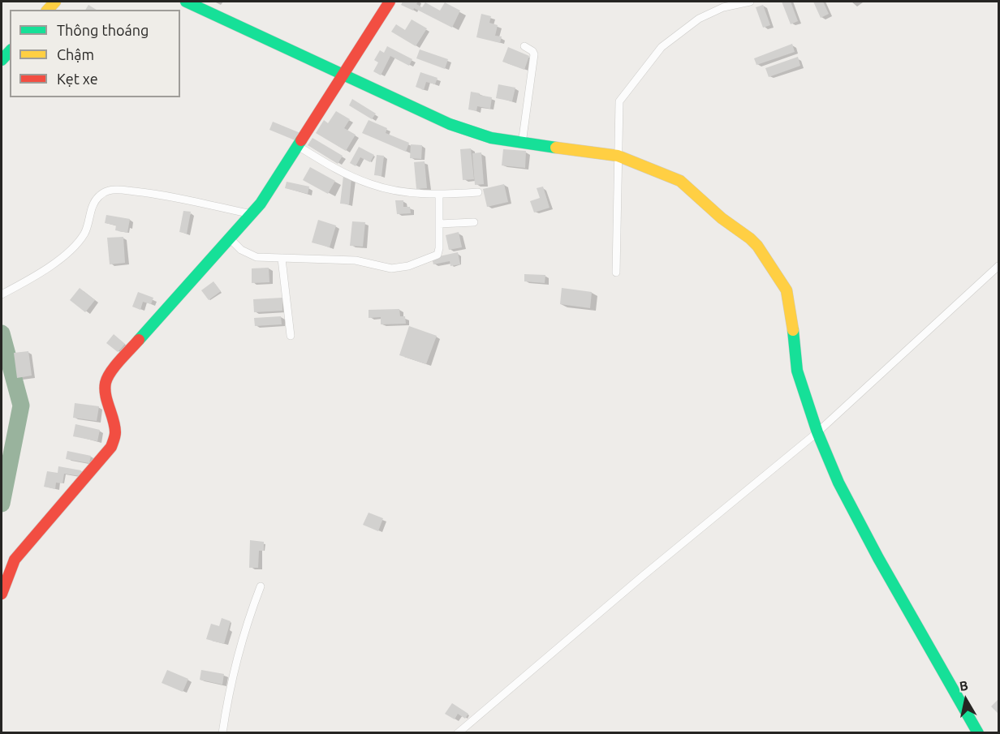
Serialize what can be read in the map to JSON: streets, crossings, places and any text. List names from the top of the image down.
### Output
{
  "legend": ["Thông thoáng", "Chậm", "Kẹt xe"],
  "north": "top"
}
